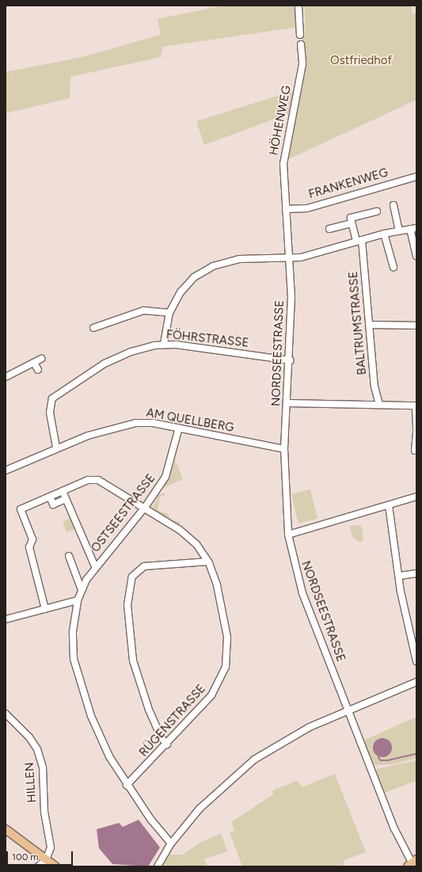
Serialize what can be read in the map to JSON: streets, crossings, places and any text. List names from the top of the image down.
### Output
{
  "streets": {
    "street": [
      "HÖHENWEG",
      "FRANKENWEG",
      "BALTRUMSTRASSE",
      "FÖHRSTRASSE",
      "NORDSEESTRASSE",
      "AM QUELLBERG",
      "OSTSEESTRASSE",
      "RÜGENSTRASSE",
      "HILLEN"
    ]
  },
  "crossings": [
    ["HÖHENWEG", "FRANKENWEG"],
    ["HÖHENWEG", "NORDSEESTRASSE"],
    ["FÖHRSTRASSE", "NORDSEESTRASSE"],
    ["FÖHRSTRASSE", "AM QUELLBERG"],
    ["NORDSEESTRASSE", "AM QUELLBERG"],
    ["AM QUELLBERG", "OSTSEESTRASSE"],
    ["OSTSEESTRASSE", "RÜGENSTRASSE"]
  ],
  "parks": ["Ostfriedhof"],
  "scale_bar": "100 m"
}
